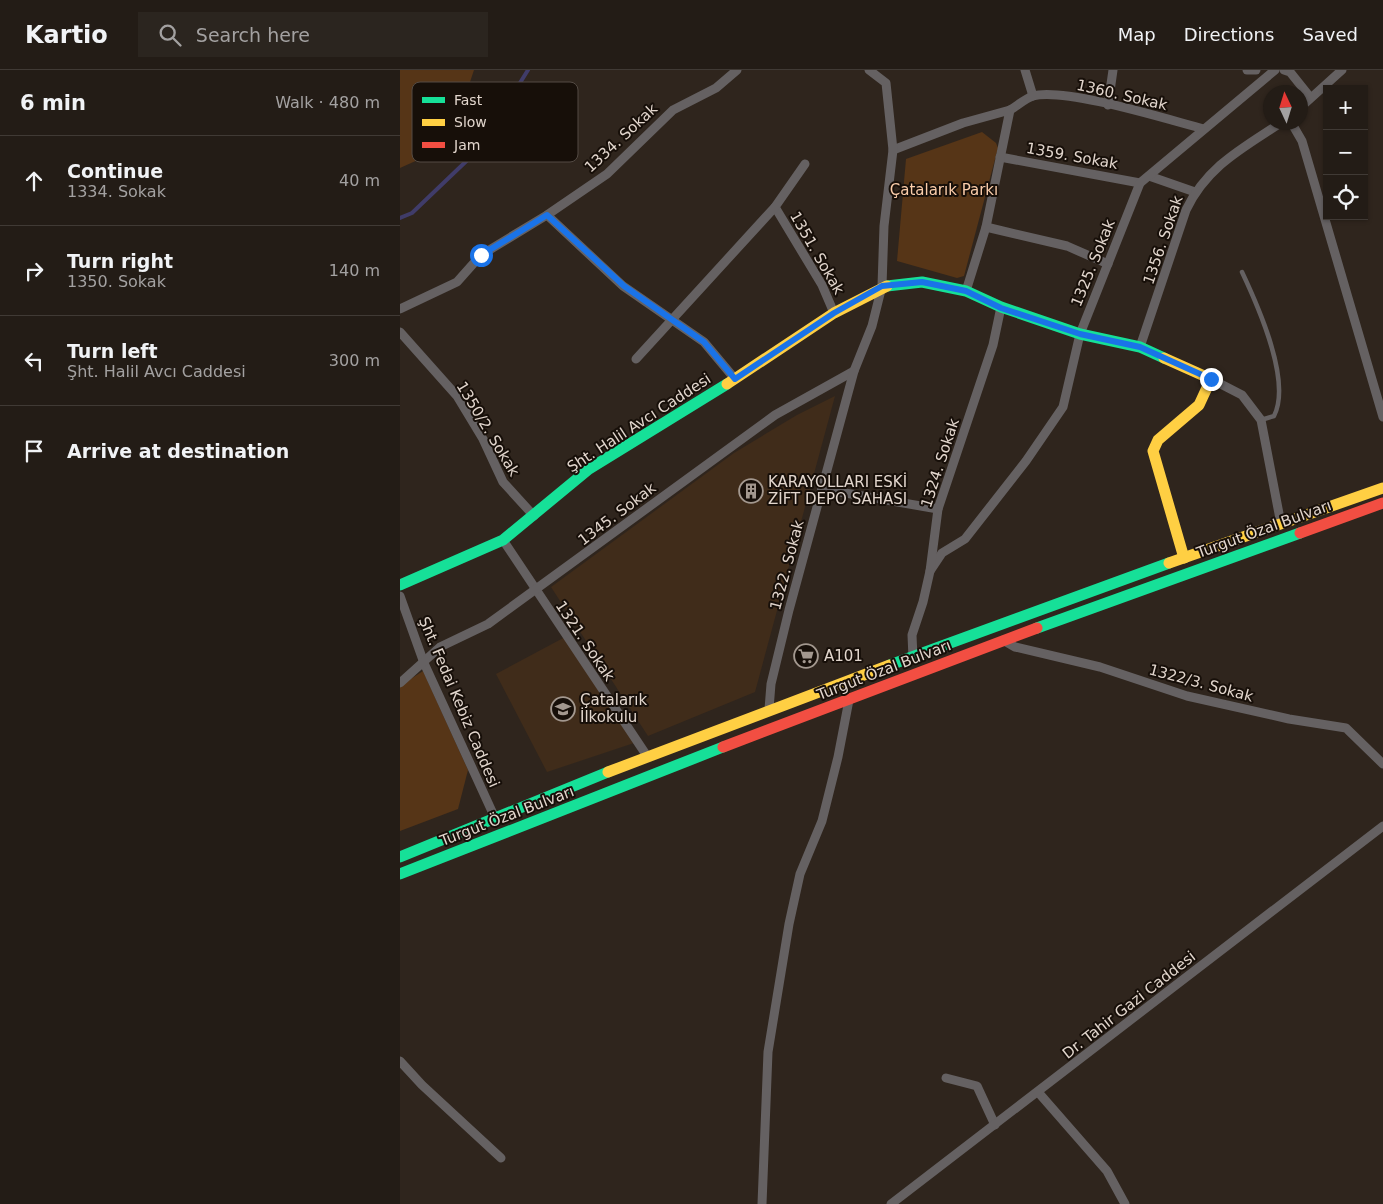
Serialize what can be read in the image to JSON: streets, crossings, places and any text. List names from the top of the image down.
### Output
{
  "streets": {
    "main road": ["Şht. Halil Avcı Caddesi", "Turgut Özal Bulvarı"],
    "street": [
      "1360. Sokak",
      "1334. Sokak",
      "1359. Sokak",
      "1356. Sokak",
      "1351. Sokak",
      "1325. Sokak",
      "1350/2. Sokak",
      "1324. Sokak",
      "1345. Sokak",
      "1322. Sokak",
      "1321. Sokak",
      "1322/3. Sokak",
      "Şht. Fedai Kebiz Caddesi",
      "Dr. Tahir Gazi Caddesi"
    ]
  },
  "crossings": [
    ["1359. Sokak", "1325. Sokak"],
    ["1356. Sokak", "Şht. Halil Avcı Caddesi"],
    ["1351. Sokak", "Şht. Halil Avcı Caddesi"],
    ["1325. Sokak", "Şht. Halil Avcı Caddesi"],
    ["1325. Sokak", "1324. Sokak"],
    ["Şht. Halil Avcı Caddesi", "1350/2. Sokak"],
    ["Şht. Halil Avcı Caddesi", "1324. Sokak"],
    ["Şht. Halil Avcı Caddesi", "1322. Sokak"],
    ["Şht. Halil Avcı Caddesi", "1321. Sokak"],
    ["1324. Sokak", "Turgut Özal Bulvarı"],
    ["1345. Sokak", "1322. Sokak"],
    ["1345. Sokak", "1321. Sokak"],
    ["1345. Sokak", "Şht. Fedai Kebiz Caddesi"],
    ["Turgut Özal Bulvarı", "1322. Sokak"],
    ["Turgut Özal Bulvarı", "1321. Sokak"],
    ["Turgut Özal Bulvarı", "1322/3. Sokak"],
    ["Turgut Özal Bulvarı", "Şht. Fedai Kebiz Caddesi"]
  ],
  "parks": ["Çatalarık Parkı"],
  "places": {
    "building": ["KARAYOLLARI ESKİ ZİFT DEPO SAHASI"],
    "supermarket": ["A101"],
    "school or university": ["Çatalarık İlkokulu"]
  },
  "legend": ["Fast", "Slow", "Jam"],
  "north": "top",
  "page": {
    "header": "Kartio",
    "search": "Search here",
    "nav": ["Map", "Directions", "Saved"],
    "heading": ["6 min", "Walk · 480 m"],
    "map_buttons": ["+", "−"],
    "list": [
      ["Continue", "1334. Sokak", "40 m"],
      ["Turn right", "1350. Sokak", "140 m"],
      ["Turn left", "Şht. Halil Avcı Caddesi", "300 m"],
      "Arrive at destination"
    ]
  }
}
